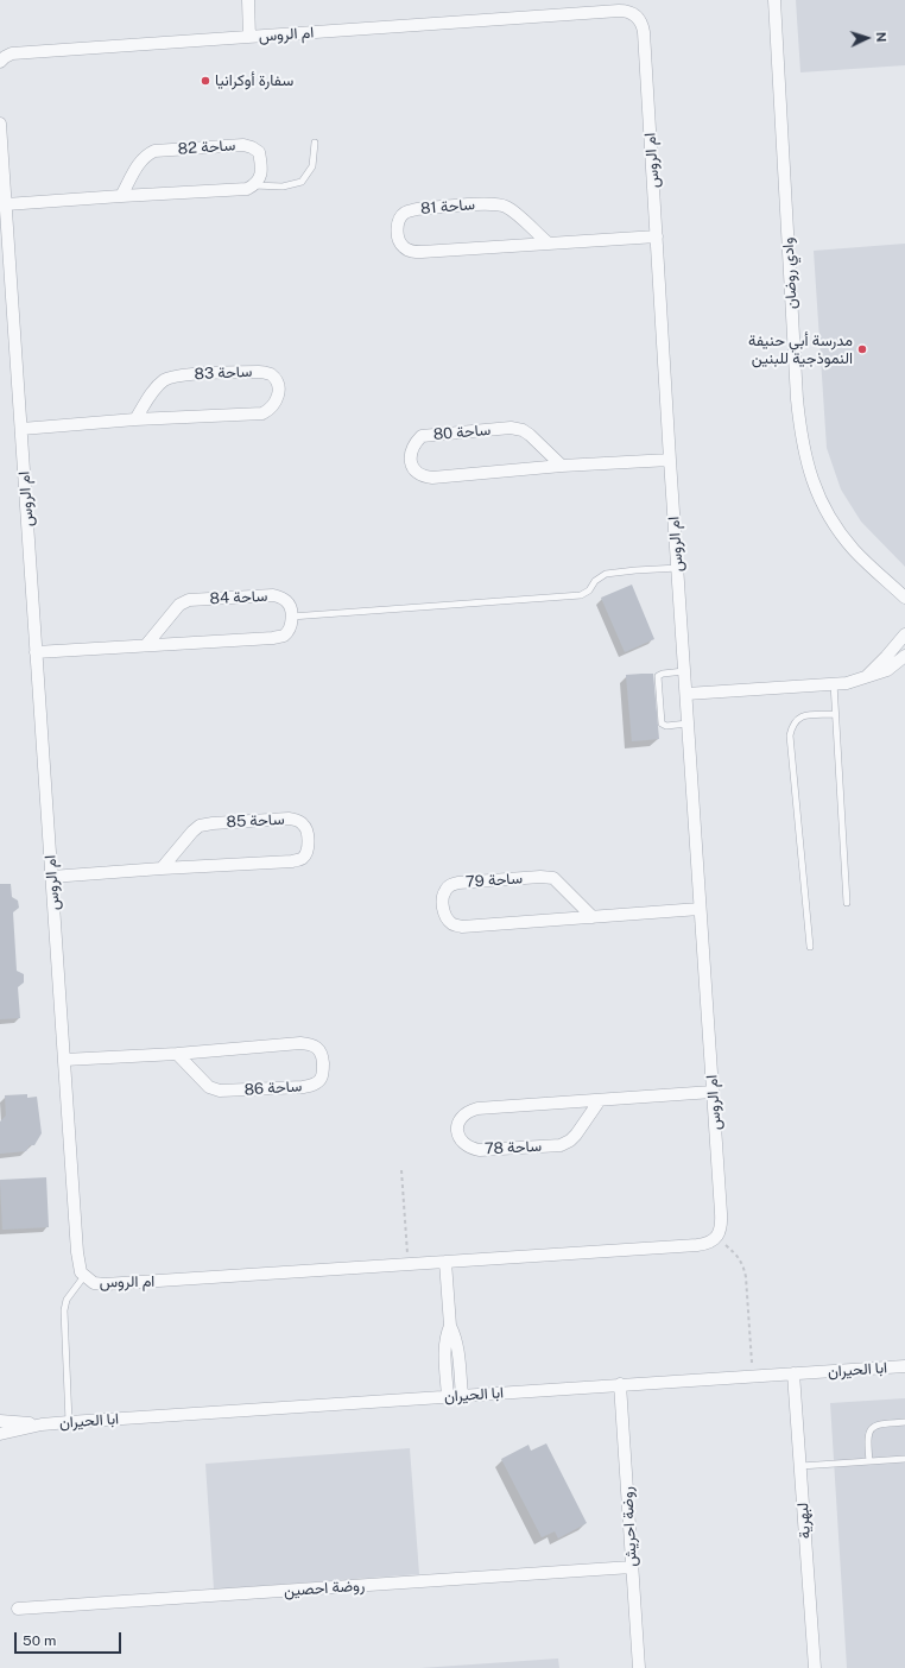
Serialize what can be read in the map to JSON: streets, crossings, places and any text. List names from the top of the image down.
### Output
{
  "streets": {
    "street": [
      "ام الروس",
      "ساحة 82",
      "ساحة 81",
      "وادي روضان",
      "ساحة 83",
      "ساحة 80",
      "ساحة 84",
      "ساحة 85",
      "ساحة 79",
      "ساحة 86",
      "ساحة 78",
      "ابا الحيران",
      "لبهرية",
      "روضة احريش",
      "روضة احصين"
    ]
  },
  "crossings": [
    ["ام الروس", "ساحة 81"],
    ["ام الروس", "ساحة 83"],
    ["ام الروس", "ساحة 80"],
    ["ام الروس", "ساحة 85"],
    ["ام الروس", "ساحة 79"],
    ["ام الروس", "ساحة 86"],
    ["ام الروس", "ساحة 78"],
    ["ابا الحيران", "لبهرية"],
    ["ابا الحيران", "روضة احريش"],
    ["روضة احريش", "روضة احصين"]
  ],
  "places": ["سفارة أوكرانيا", "مدرسة أبي حنيفة النموذجية للبنين"],
  "scale_bar": "50 m",
  "north": "right"
}
